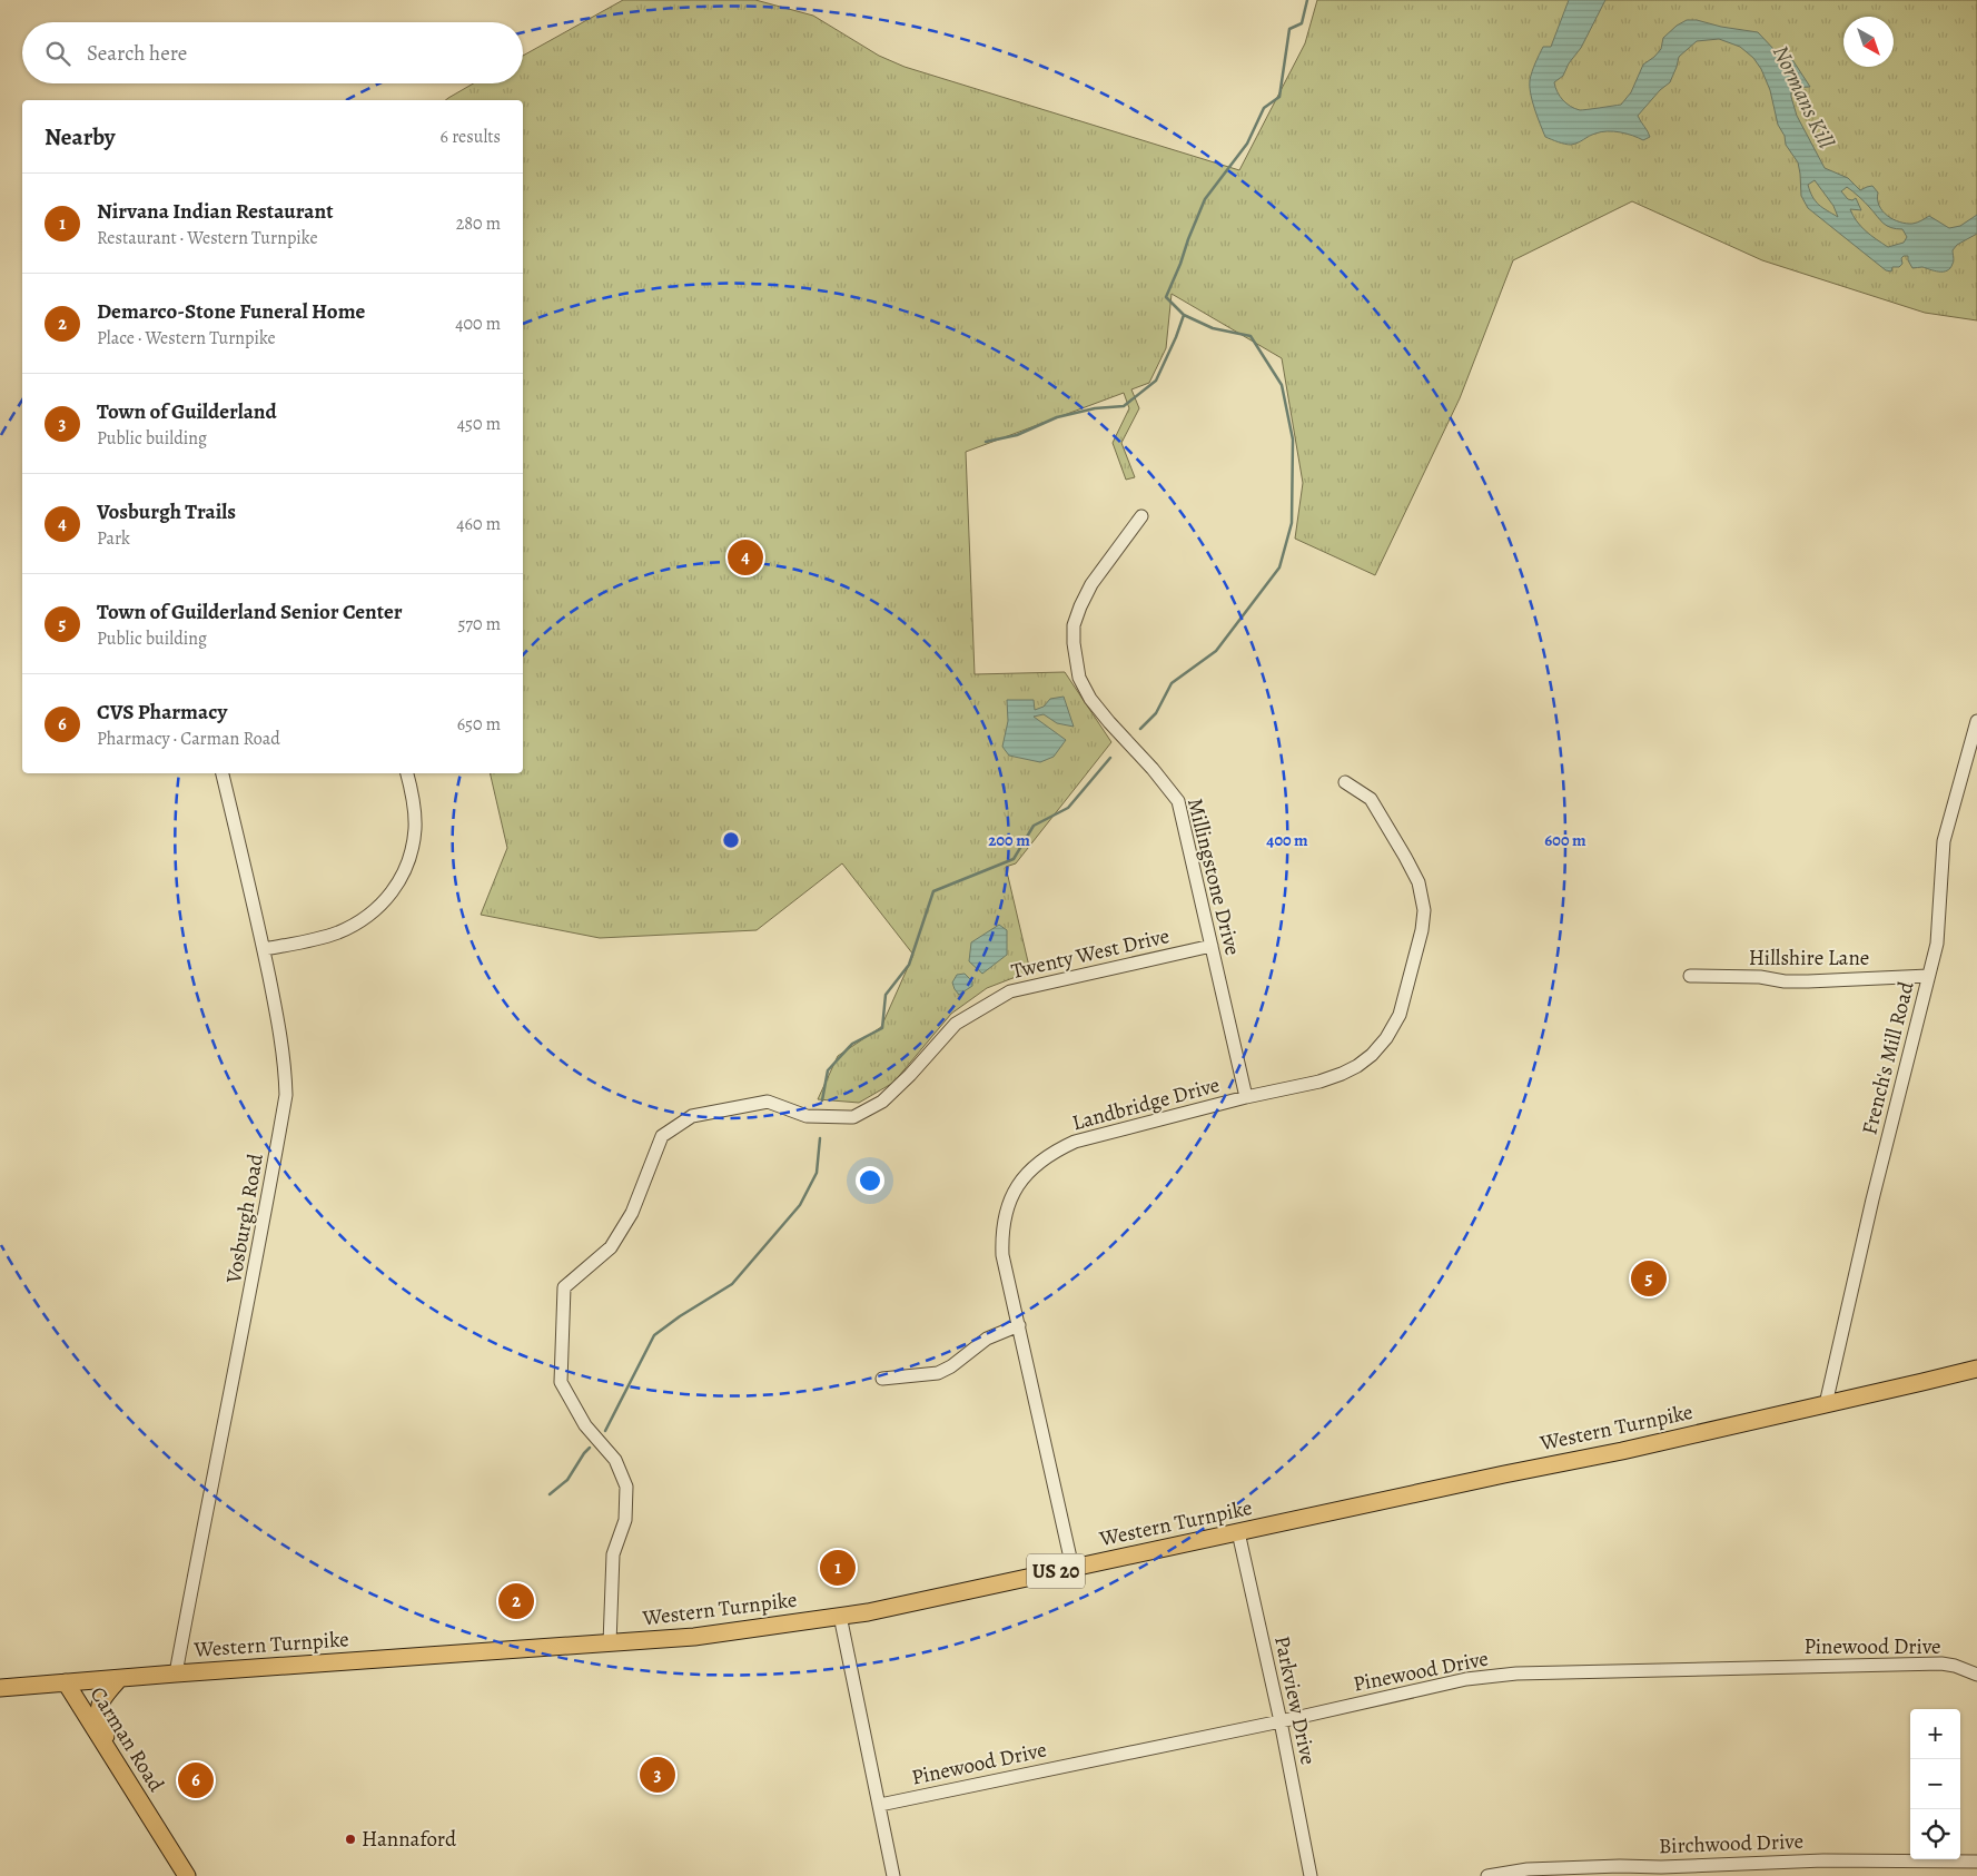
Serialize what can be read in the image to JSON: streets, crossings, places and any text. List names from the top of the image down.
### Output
{
  "streets": {
    "main road": ["Western Turnpike", "US 20", "Carman Road"],
    "street": [
      "Millingstone Drive",
      "Twenty West Drive",
      "Hillshire Lane",
      "French's Mill Road",
      "Landbridge Drive",
      "Vosburgh Road",
      "Pinewood Drive",
      "Parkview Drive",
      "Birchwood Drive"
    ]
  },
  "crossings": [
    ["Millingstone Drive", "Twenty West Drive"],
    ["Millingstone Drive", "Landbridge Drive"],
    ["Twenty West Drive", "Western Turnpike"],
    ["Hillshire Lane", "French's Mill Road"],
    ["French's Mill Road", "Western Turnpike"],
    ["Landbridge Drive", "Western Turnpike"],
    ["Vosburgh Road", "Western Turnpike"],
    ["Vosburgh Road", "US 20"],
    ["Western Turnpike", "US 20"],
    ["Western Turnpike", "Parkview Drive"],
    ["US 20", "Carman Road"],
    ["Pinewood Drive", "Parkview Drive"]
  ],
  "water": ["Normans Kill"],
  "places": ["Hannaford"],
  "north": "bottom right",
  "page": {
    "search": "Search here",
    "heading": ["Nearby", "6 results"],
    "list": [
      {
        "mark": "1",
        "name": "Nirvana Indian Restaurant",
        "note": "Restaurant · Western Turnpike",
        "value": "280 m"
      },
      {
        "mark": "2",
        "name": "Demarco-Stone Funeral Home",
        "note": "Place · Western Turnpike",
        "value": "400 m"
      },
      {
        "mark": "3",
        "name": "Town of Guilderland",
        "note": "Public building",
        "value": "450 m"
      },
      {
        "mark": "4",
        "name": "Vosburgh Trails",
        "note": "Park",
        "value": "460 m"
      },
      {
        "mark": "5",
        "name": "Town of Guilderland Senior Center",
        "note": "Public building",
        "value": "570 m"
      },
      {
        "mark": "6",
        "name": "CVS Pharmacy",
        "note": "Pharmacy · Carman Road",
        "value": "650 m"
      }
    ],
    "pins": [
      "4",
      "5",
      "1",
      "2",
      "3",
      "6"
    ],
    "map_buttons": ["+", "−"]
  },
  "rings": ["200 m", "400 m", "600 m"]
}
